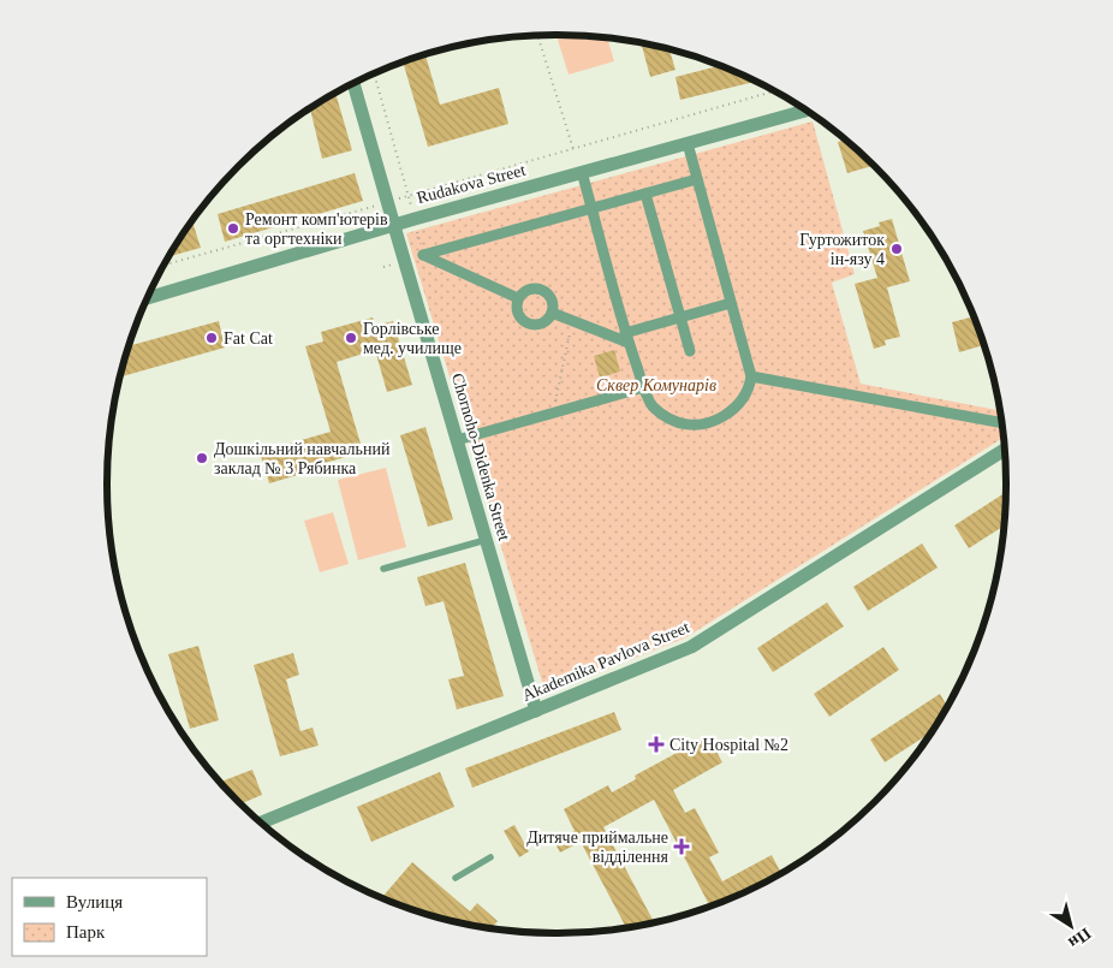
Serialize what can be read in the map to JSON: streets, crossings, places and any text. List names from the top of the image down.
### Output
{
  "streets": {
    "street": ["Rudakova Street", "Chornoho-Didenka Street", "Akademika Pavlova Street"]
  },
  "crossings": [
    ["Rudakova Street", "Chornoho-Didenka Street"],
    ["Chornoho-Didenka Street", "Akademika Pavlova Street"]
  ],
  "parks": ["Сквер Комунарів"],
  "places": {
    "other": [
      "Ремонт комп'ютерів та оргтехніки",
      "Гуртожиток ін-язу 4",
      "Fat Cat",
      "Горлівське мед. училище",
      "Дошкільний навчальний заклад № 3 Рябинка"
    ],
    "health": ["City Hospital №2", "Дитяче приймальне відділення"]
  },
  "legend": ["Вулиця", "Парк"],
  "north": "bottom right"
}
